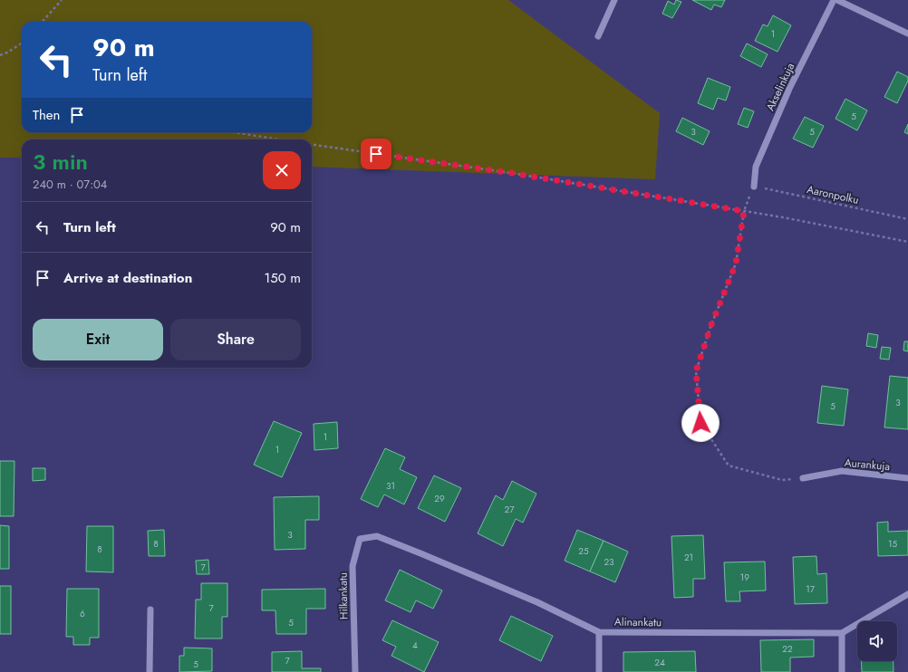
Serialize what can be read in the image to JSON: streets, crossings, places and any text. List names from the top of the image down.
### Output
{
  "streets": {
    "street": [
      "Akselinkuja",
      "Aurankuja",
      "Hilkankatu",
      "Alinankatu"
    ],
    "path": ["Aaronpolku"]
  },
  "crossings": [
    ["Akselinkuja", "Aaronpolku"],
    ["Hilkankatu", "Alinankatu"]
  ],
  "house_numbers": [
    "1",
    "5",
    "3",
    "5",
    "3",
    "5",
    "1",
    "1",
    "31",
    "29",
    "27",
    "3",
    "8",
    "15",
    "8",
    "25",
    "21",
    "23",
    "7",
    "19",
    "17",
    "7",
    "6",
    "5",
    "4",
    "22",
    "7",
    "24",
    "5"
  ],
  "page": {
    "turn": ["90 m", "Turn left"],
    "then": "Then",
    "heading": ["3 min", "240 m · 07:04"],
    "list": [
      {
        "name": "Turn left",
        "value": "90 m"
      },
      {
        "name": "Arrive at destination",
        "value": "150 m"
      }
    ],
    "buttons": ["Exit", "Share"]
  }
}
